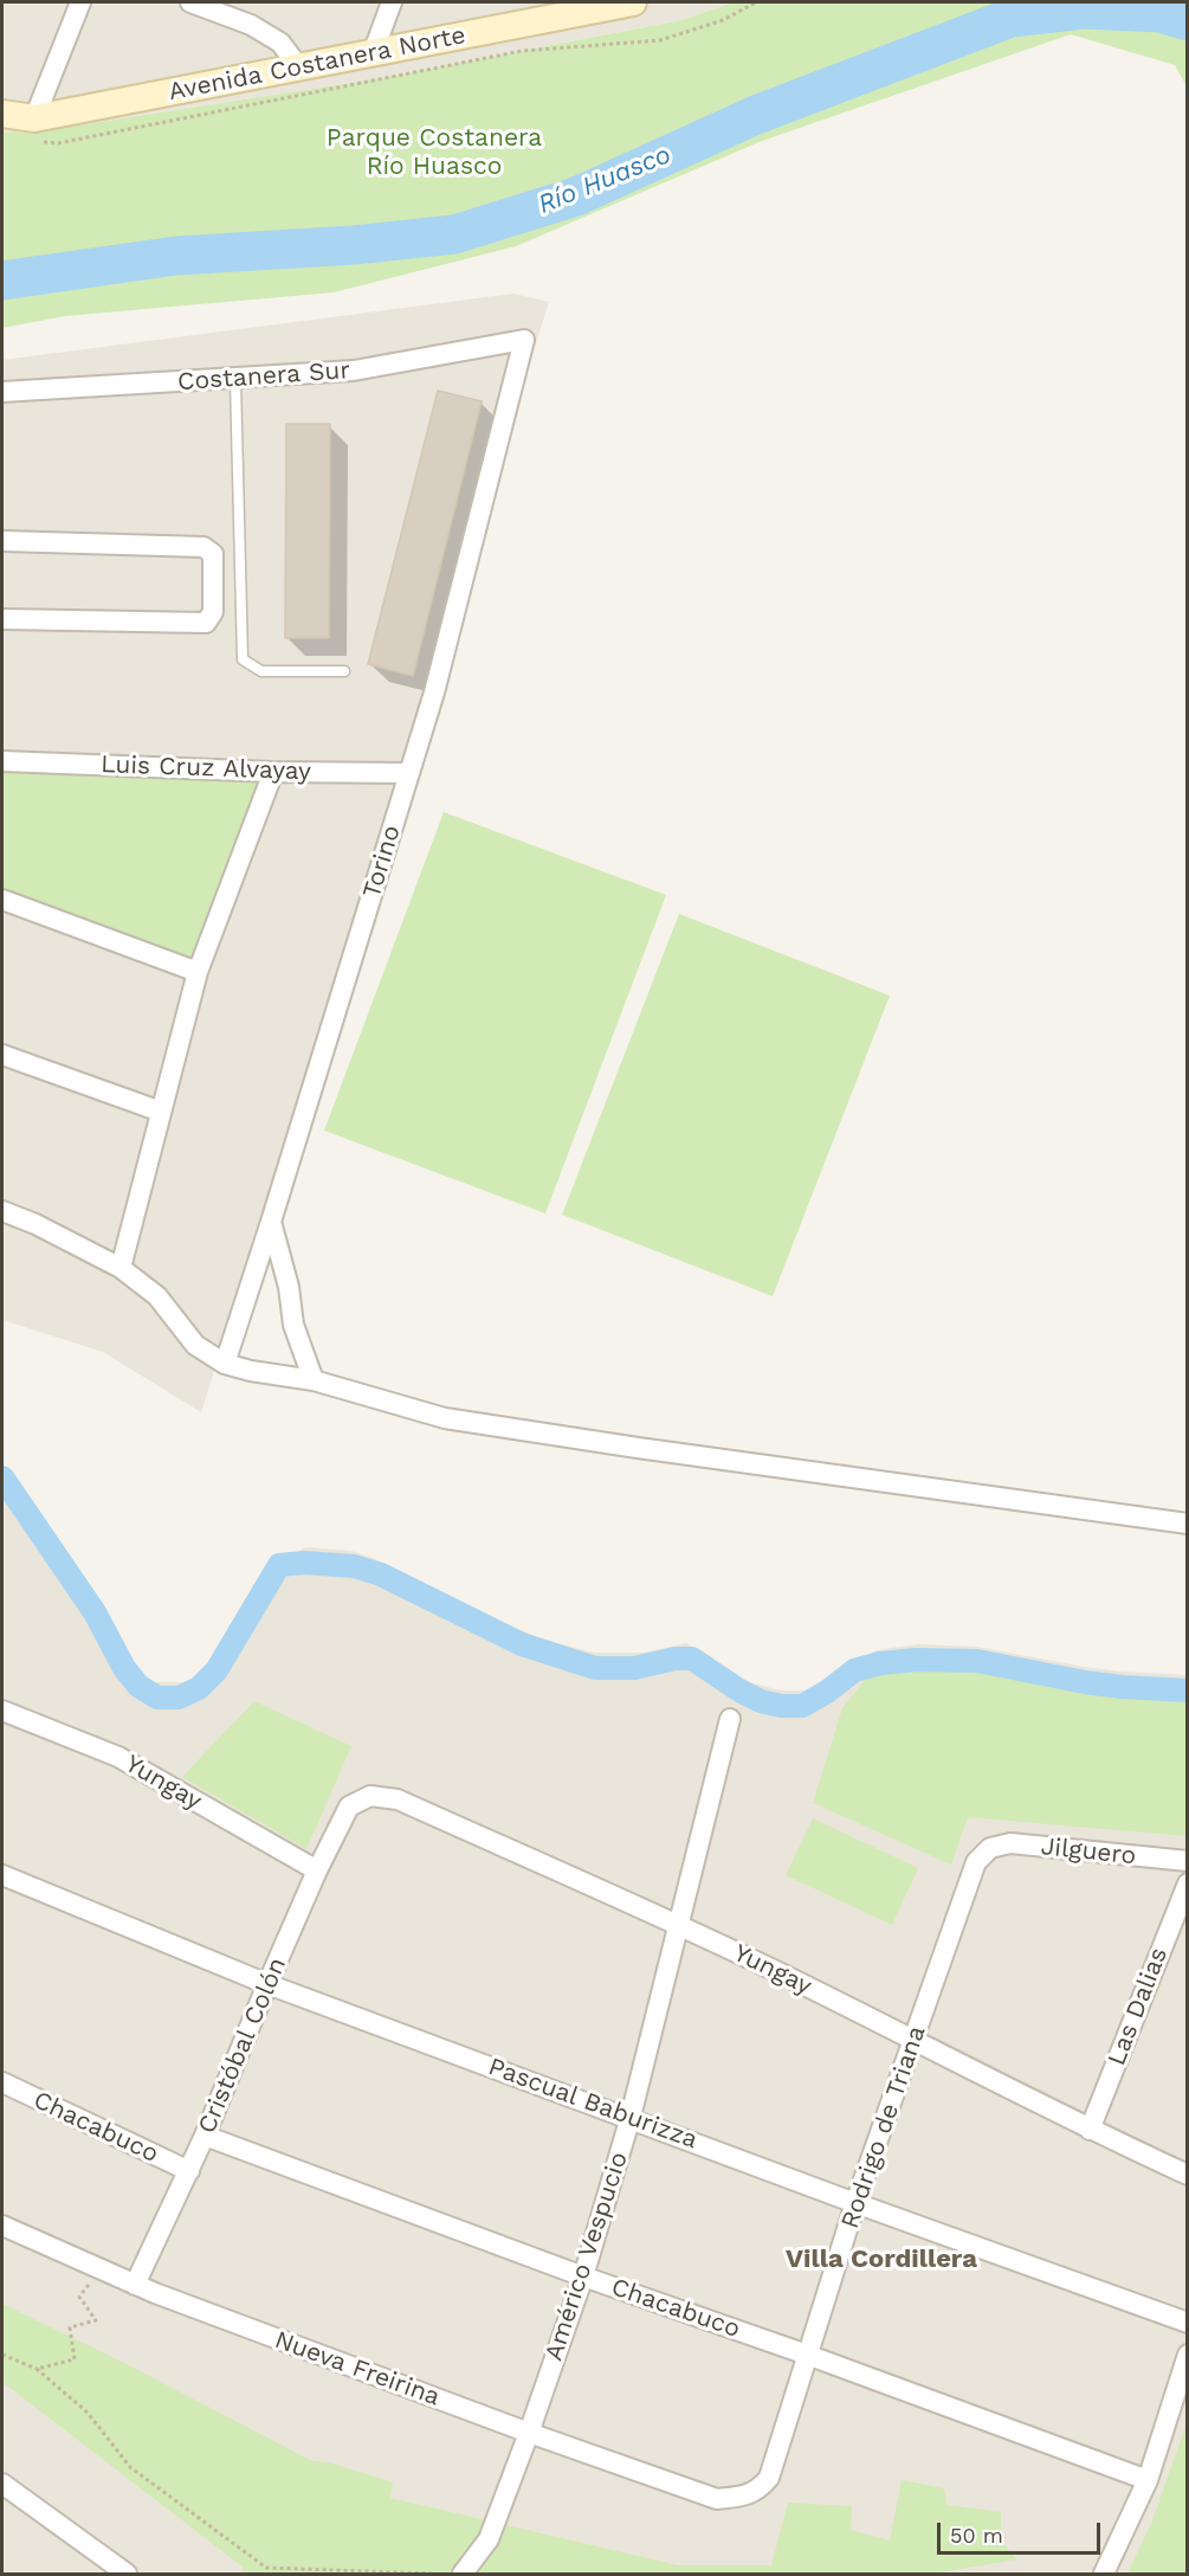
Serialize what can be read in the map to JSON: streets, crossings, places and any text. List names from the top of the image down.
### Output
{
  "streets": {
    "main road": ["Avenida Costanera Norte"],
    "street": [
      "Costanera Sur",
      "Luis Cruz Alvayay",
      "Torino",
      "Yungay",
      "Jilguero",
      "Las Dalias",
      "Cristóbal Colón",
      "Pascual Baburizza",
      "Chacabuco",
      "Rodrigo de Triana",
      "Américo Vespucio",
      "Nueva Freirina"
    ]
  },
  "crossings": [
    ["Costanera Sur", "Torino"],
    ["Luis Cruz Alvayay", "Torino"],
    ["Yungay", "Las Dalias"],
    ["Yungay", "Cristóbal Colón"],
    ["Yungay", "Rodrigo de Triana"],
    ["Yungay", "Américo Vespucio"],
    ["Jilguero", "Rodrigo de Triana"],
    ["Cristóbal Colón", "Pascual Baburizza"],
    ["Cristóbal Colón", "Chacabuco"],
    ["Cristóbal Colón", "Nueva Freirina"],
    ["Pascual Baburizza", "Rodrigo de Triana"],
    ["Pascual Baburizza", "Américo Vespucio"],
    ["Chacabuco", "Rodrigo de Triana"],
    ["Chacabuco", "Américo Vespucio"],
    ["Rodrigo de Triana", "Nueva Freirina"],
    ["Américo Vespucio", "Nueva Freirina"]
  ],
  "districts": ["Villa Cordillera"],
  "water": ["Río Huasco"],
  "parks": ["Parque Costanera Río Huasco"],
  "scale_bar": "50 m"
}
